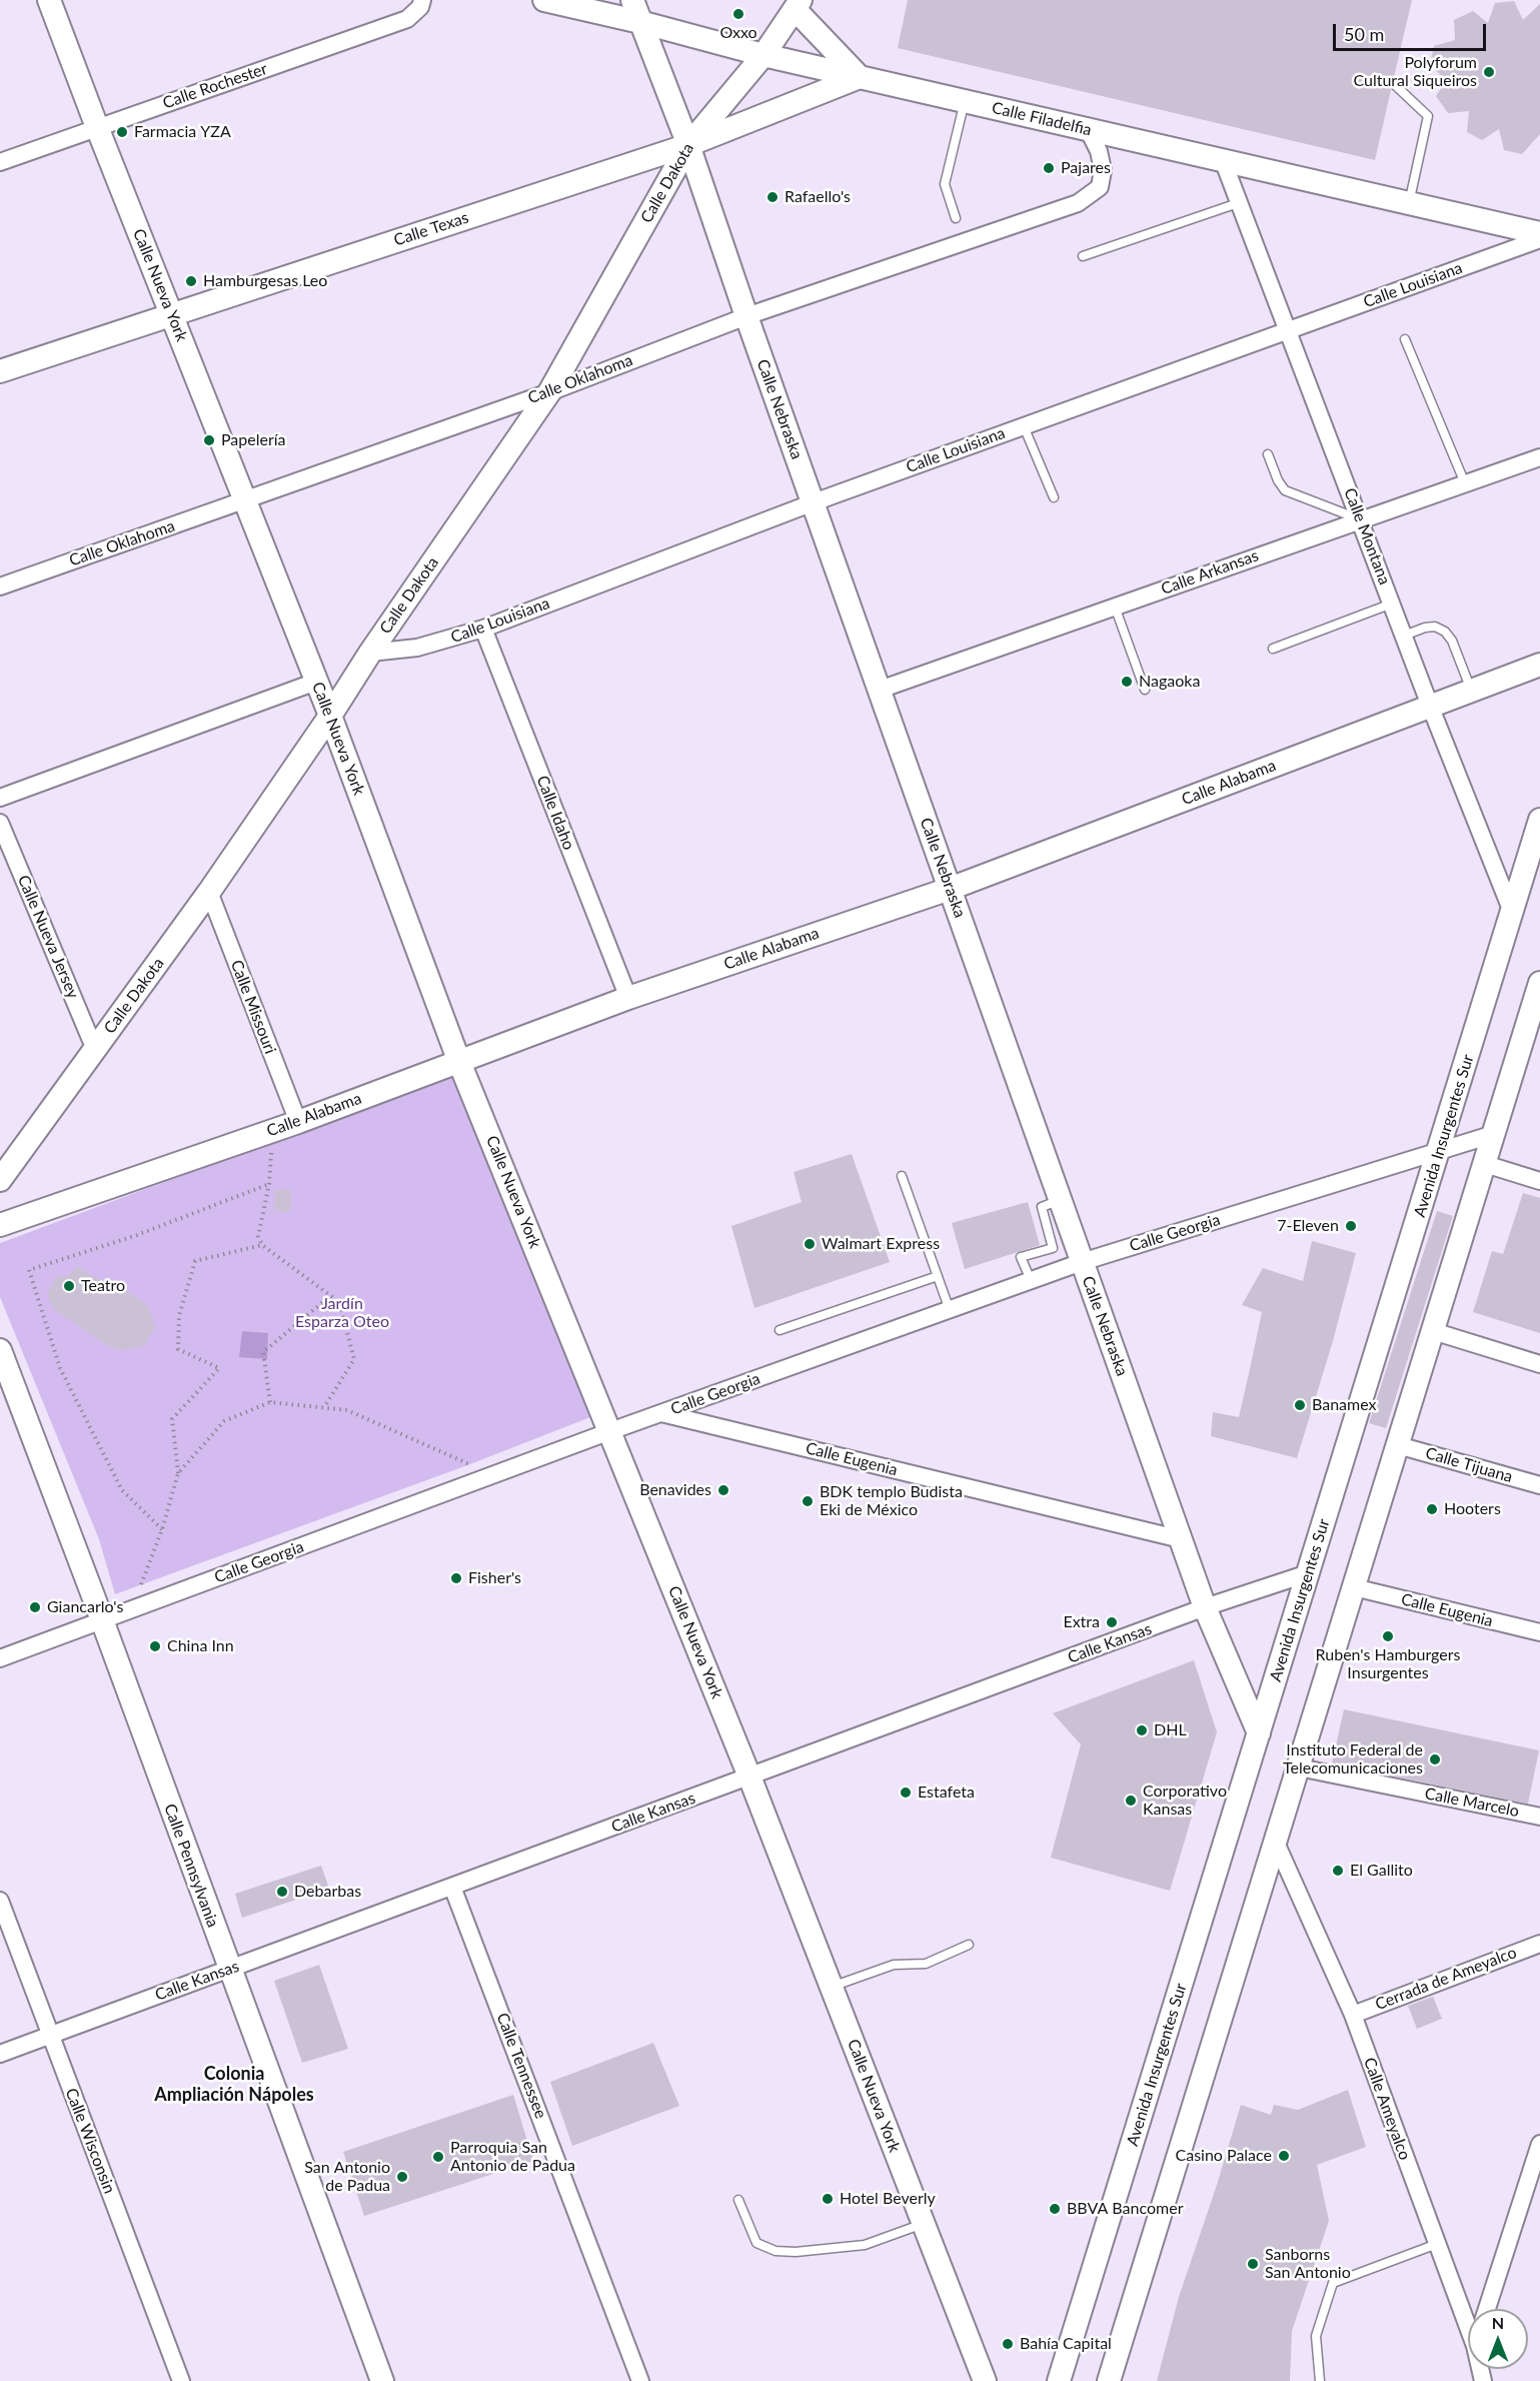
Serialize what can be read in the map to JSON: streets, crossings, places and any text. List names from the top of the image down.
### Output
{
  "streets": {
    "street": [
      "Calle Rochester",
      "Calle Filadelfia",
      "Calle Dakota",
      "Calle Texas",
      "Calle Nueva York",
      "Calle Louisiana",
      "Calle Oklahoma",
      "Calle Nebraska",
      "Calle Montana",
      "Calle Arkansas",
      "Calle Alabama",
      "Calle Idaho",
      "Calle Nueva Jersey",
      "Calle Missouri",
      "Avenida Insurgentes Sur",
      "Calle Georgia",
      "Calle Eugenia",
      "Calle Tijuana",
      "Calle Kansas",
      "Calle Marcelo",
      "Calle Pennsylvania",
      "Cerrada de Ameyalco",
      "Calle Tennessee",
      "Calle Ameyalco",
      "Calle Wisconsin"
    ]
  },
  "crossings": [
    ["Calle Rochester", "Calle Nueva York"],
    ["Calle Filadelfia", "Calle Dakota"],
    ["Calle Filadelfia", "Calle Texas"],
    ["Calle Filadelfia", "Calle Oklahoma"],
    ["Calle Filadelfia", "Calle Nebraska"],
    ["Calle Filadelfia", "Calle Montana"],
    ["Calle Dakota", "Calle Texas"],
    ["Calle Dakota", "Calle Nueva York"],
    ["Calle Dakota", "Calle Louisiana"],
    ["Calle Dakota", "Calle Oklahoma"],
    ["Calle Dakota", "Calle Nebraska"],
    ["Calle Dakota", "Calle Nueva Jersey"],
    ["Calle Dakota", "Calle Missouri"],
    ["Calle Texas", "Calle Nueva York"],
    ["Calle Texas", "Calle Nebraska"],
    ["Calle Nueva York", "Calle Oklahoma"],
    ["Calle Nueva York", "Calle Alabama"],
    ["Calle Nueva York", "Calle Georgia"],
    ["Calle Nueva York", "Calle Kansas"],
    ["Calle Louisiana", "Calle Nebraska"],
    ["Calle Louisiana", "Calle Montana"],
    ["Calle Louisiana", "Calle Idaho"],
    ["Calle Oklahoma", "Calle Nebraska"],
    ["Calle Nebraska", "Calle Arkansas"],
    ["Calle Nebraska", "Calle Alabama"],
    ["Calle Nebraska", "Avenida Insurgentes Sur"],
    ["Calle Nebraska", "Calle Georgia"],
    ["Calle Nebraska", "Calle Eugenia"],
    ["Calle Nebraska", "Calle Kansas"],
    ["Calle Montana", "Calle Arkansas"],
    ["Calle Montana", "Calle Alabama"],
    ["Calle Montana", "Avenida Insurgentes Sur"],
    ["Calle Alabama", "Calle Idaho"],
    ["Calle Alabama", "Calle Missouri"],
    ["Avenida Insurgentes Sur", "Calle Georgia"],
    ["Avenida Insurgentes Sur", "Calle Kansas"],
    ["Calle Georgia", "Calle Eugenia"],
    ["Calle Georgia", "Calle Pennsylvania"],
    ["Calle Kansas", "Calle Pennsylvania"],
    ["Calle Kansas", "Calle Tennessee"],
    ["Calle Kansas", "Calle Wisconsin"],
    ["Cerrada de Ameyalco", "Calle Ameyalco"]
  ],
  "districts": ["Colonia Ampliación Nápoles"],
  "parks": ["Jardín Esparza Oteo"],
  "places": [
    "Oxxo",
    "Polyforum Cultural Siqueiros",
    "Farmacia YZA",
    "Pajares",
    "Rafaello's",
    "Hamburgesas Leo",
    "Papelería",
    "Nagaoka",
    "7-Eleven",
    "Walmart Express",
    "Teatro",
    "Banamex",
    "Benavides",
    "BDK templo Budista Eki de México",
    "Hooters",
    "Fisher's",
    "Giancarlo's",
    "Extra",
    "Ruben's Hamburgers Insurgentes",
    "China Inn",
    "DHL",
    "Instituto Federal de Telecomunicaciones",
    "Estafeta",
    "Corporativo Kansas",
    "El Gallito",
    "Debarbas",
    "Casino Palace",
    "Parroquia San Antonio de Padua",
    "San Antonio de Padua",
    "Hotel Beverly",
    "BBVA Bancomer",
    "Sanborns San Antonio",
    "Bahía Capital"
  ],
  "scale_bar": "50 m",
  "north": "top"
}
